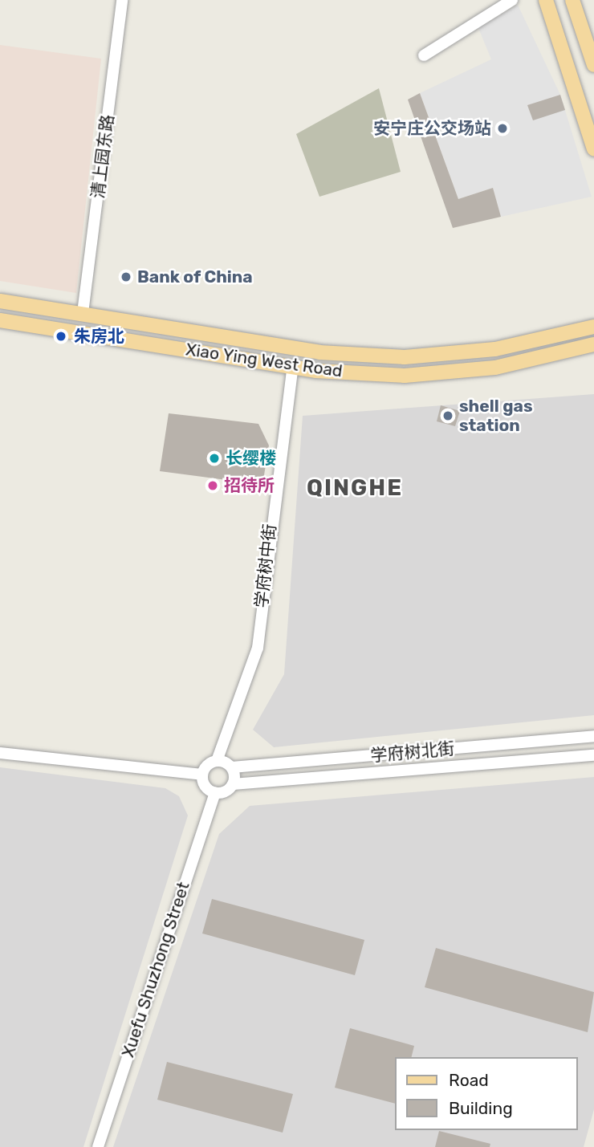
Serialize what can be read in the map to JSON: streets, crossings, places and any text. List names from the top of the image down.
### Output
{
  "streets": {
    "main road": ["Xiao Ying West Road"],
    "street": [
      "清上园东路",
      "学府树中街",
      "学府树北街",
      "Xuefu Shuzhong Street"
    ]
  },
  "crossings": [
    ["清上园东路", "Xiao Ying West Road"],
    ["Xiao Ying West Road", "学府树中街"],
    ["学府树中街", "学府树北街"],
    ["学府树中街", "Xuefu Shuzhong Street"],
    ["学府树北街", "Xuefu Shuzhong Street"]
  ],
  "districts": ["QINGHE"],
  "places": [
    "安宁庄公交场站",
    "Bank of China",
    "朱房北",
    "shell gas station",
    "长缨楼",
    "招待所"
  ],
  "legend": ["Road", "Building"]
}
